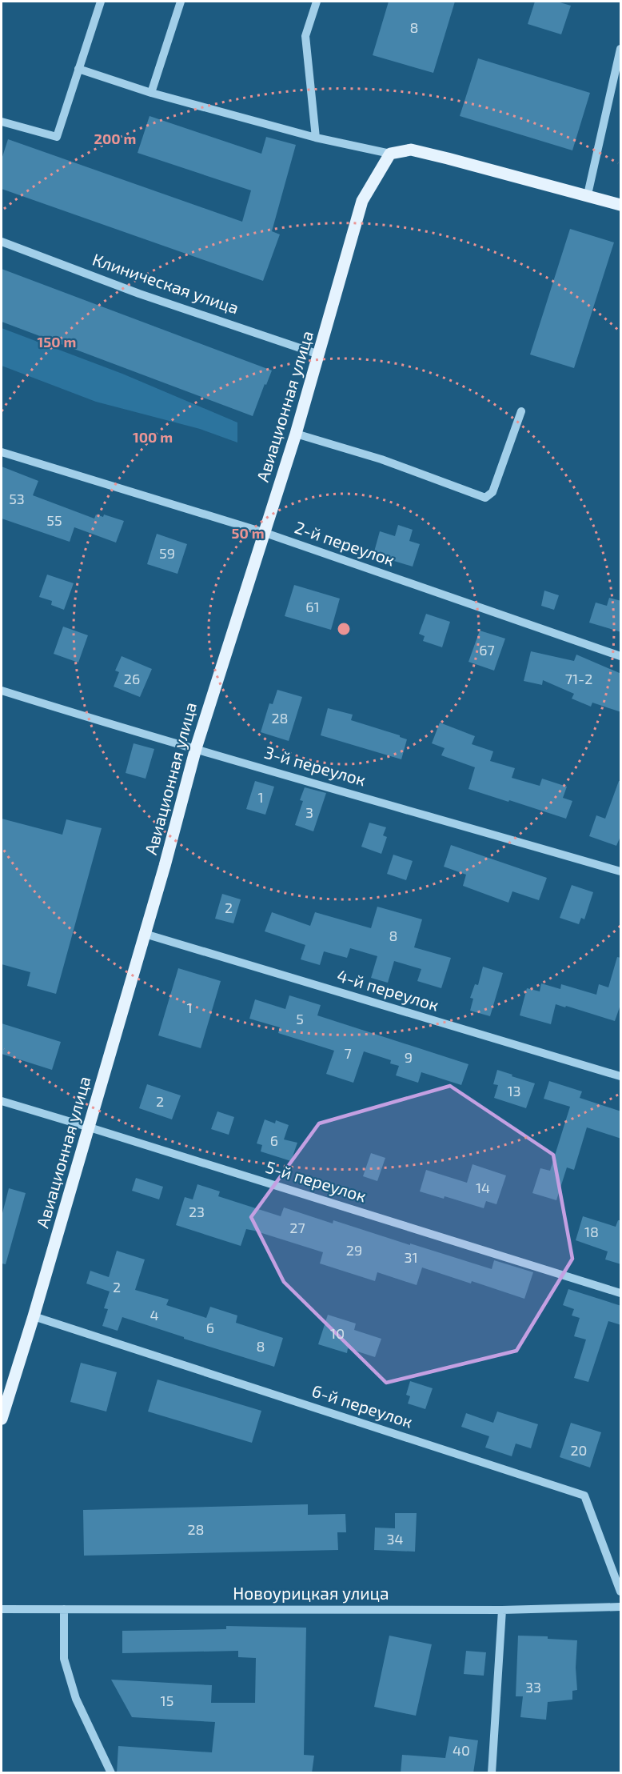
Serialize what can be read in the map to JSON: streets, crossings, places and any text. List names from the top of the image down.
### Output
{
  "streets": {
    "main road": ["Авиационная улица"],
    "street": [
      "Клиническая улица",
      "2-й переулок",
      "3-й переулок",
      "4-й переулок",
      "5-й переулок",
      "6-й переулок",
      "Новоурицкая улица"
    ]
  },
  "crossings": [
    ["Клиническая улица", "Авиационная улица"],
    ["Авиационная улица", "2-й переулок"],
    ["Авиационная улица", "3-й переулок"],
    ["Авиационная улица", "4-й переулок"],
    ["Авиационная улица", "5-й переулок"],
    ["Авиационная улица", "6-й переулок"]
  ],
  "house_numbers": [
    "8",
    "53",
    "55",
    "59",
    "61",
    "67",
    "26",
    "71-2",
    "28",
    "1",
    "3",
    "2",
    "8",
    "1",
    "5",
    "7",
    "9",
    "13",
    "2",
    "6",
    "14",
    "23",
    "27",
    "18",
    "29",
    "31",
    "2",
    "4",
    "6",
    "10",
    "8",
    "20",
    "28",
    "34",
    "33",
    "15",
    "40"
  ],
  "rings": [
    "200 m",
    "150 m",
    "100 m",
    "50 m"
  ]
}
